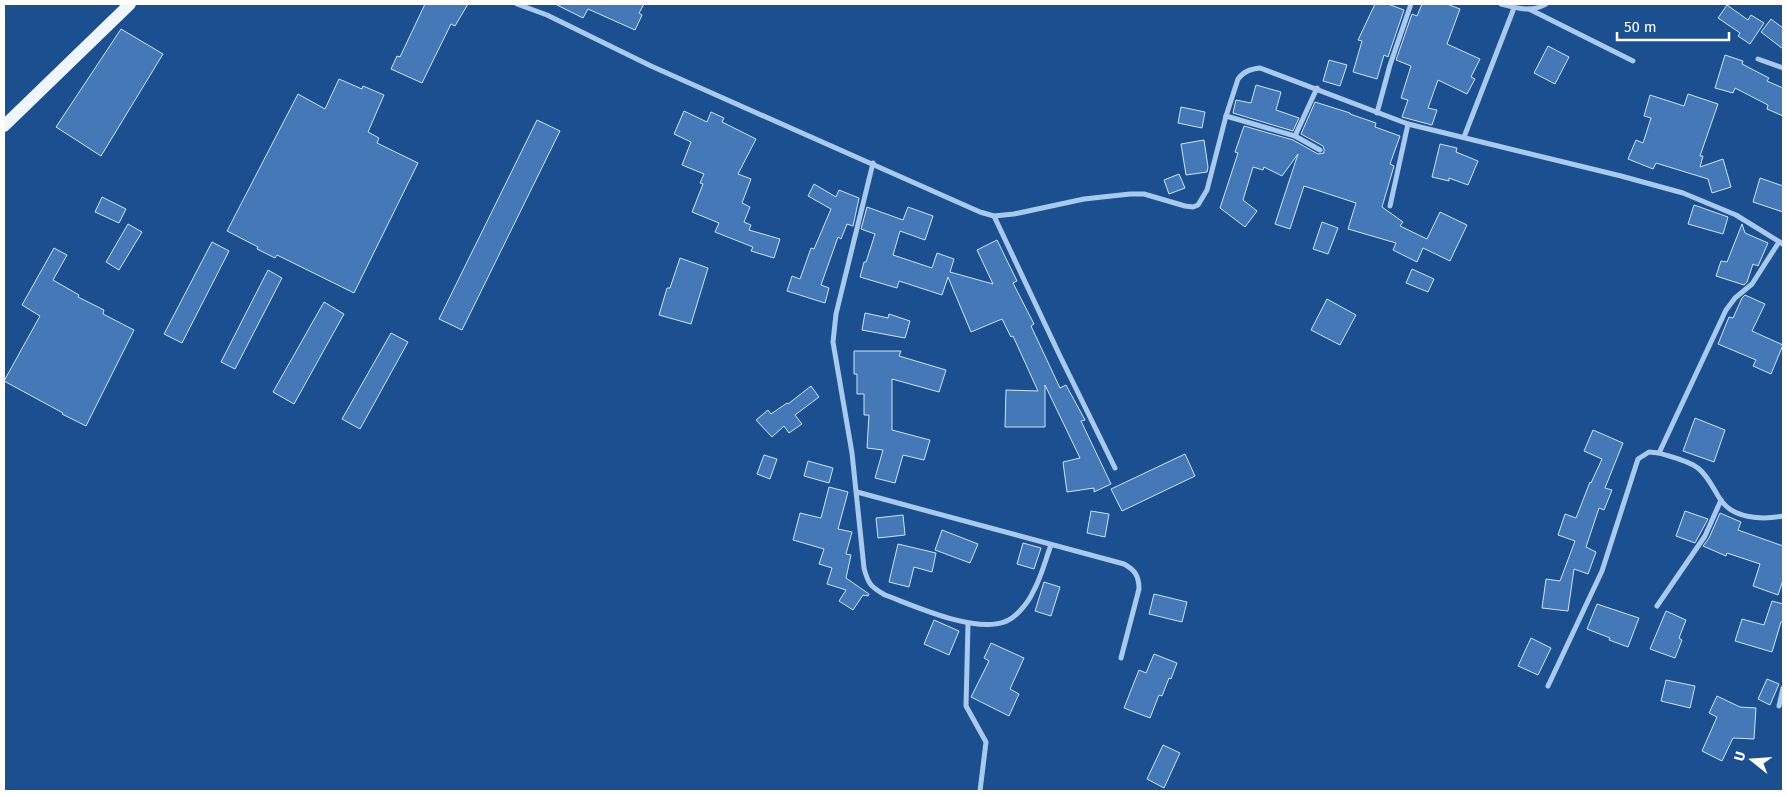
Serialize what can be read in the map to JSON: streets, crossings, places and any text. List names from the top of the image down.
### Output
{
  "scale_bar": "50 m",
  "north": "left"
}
